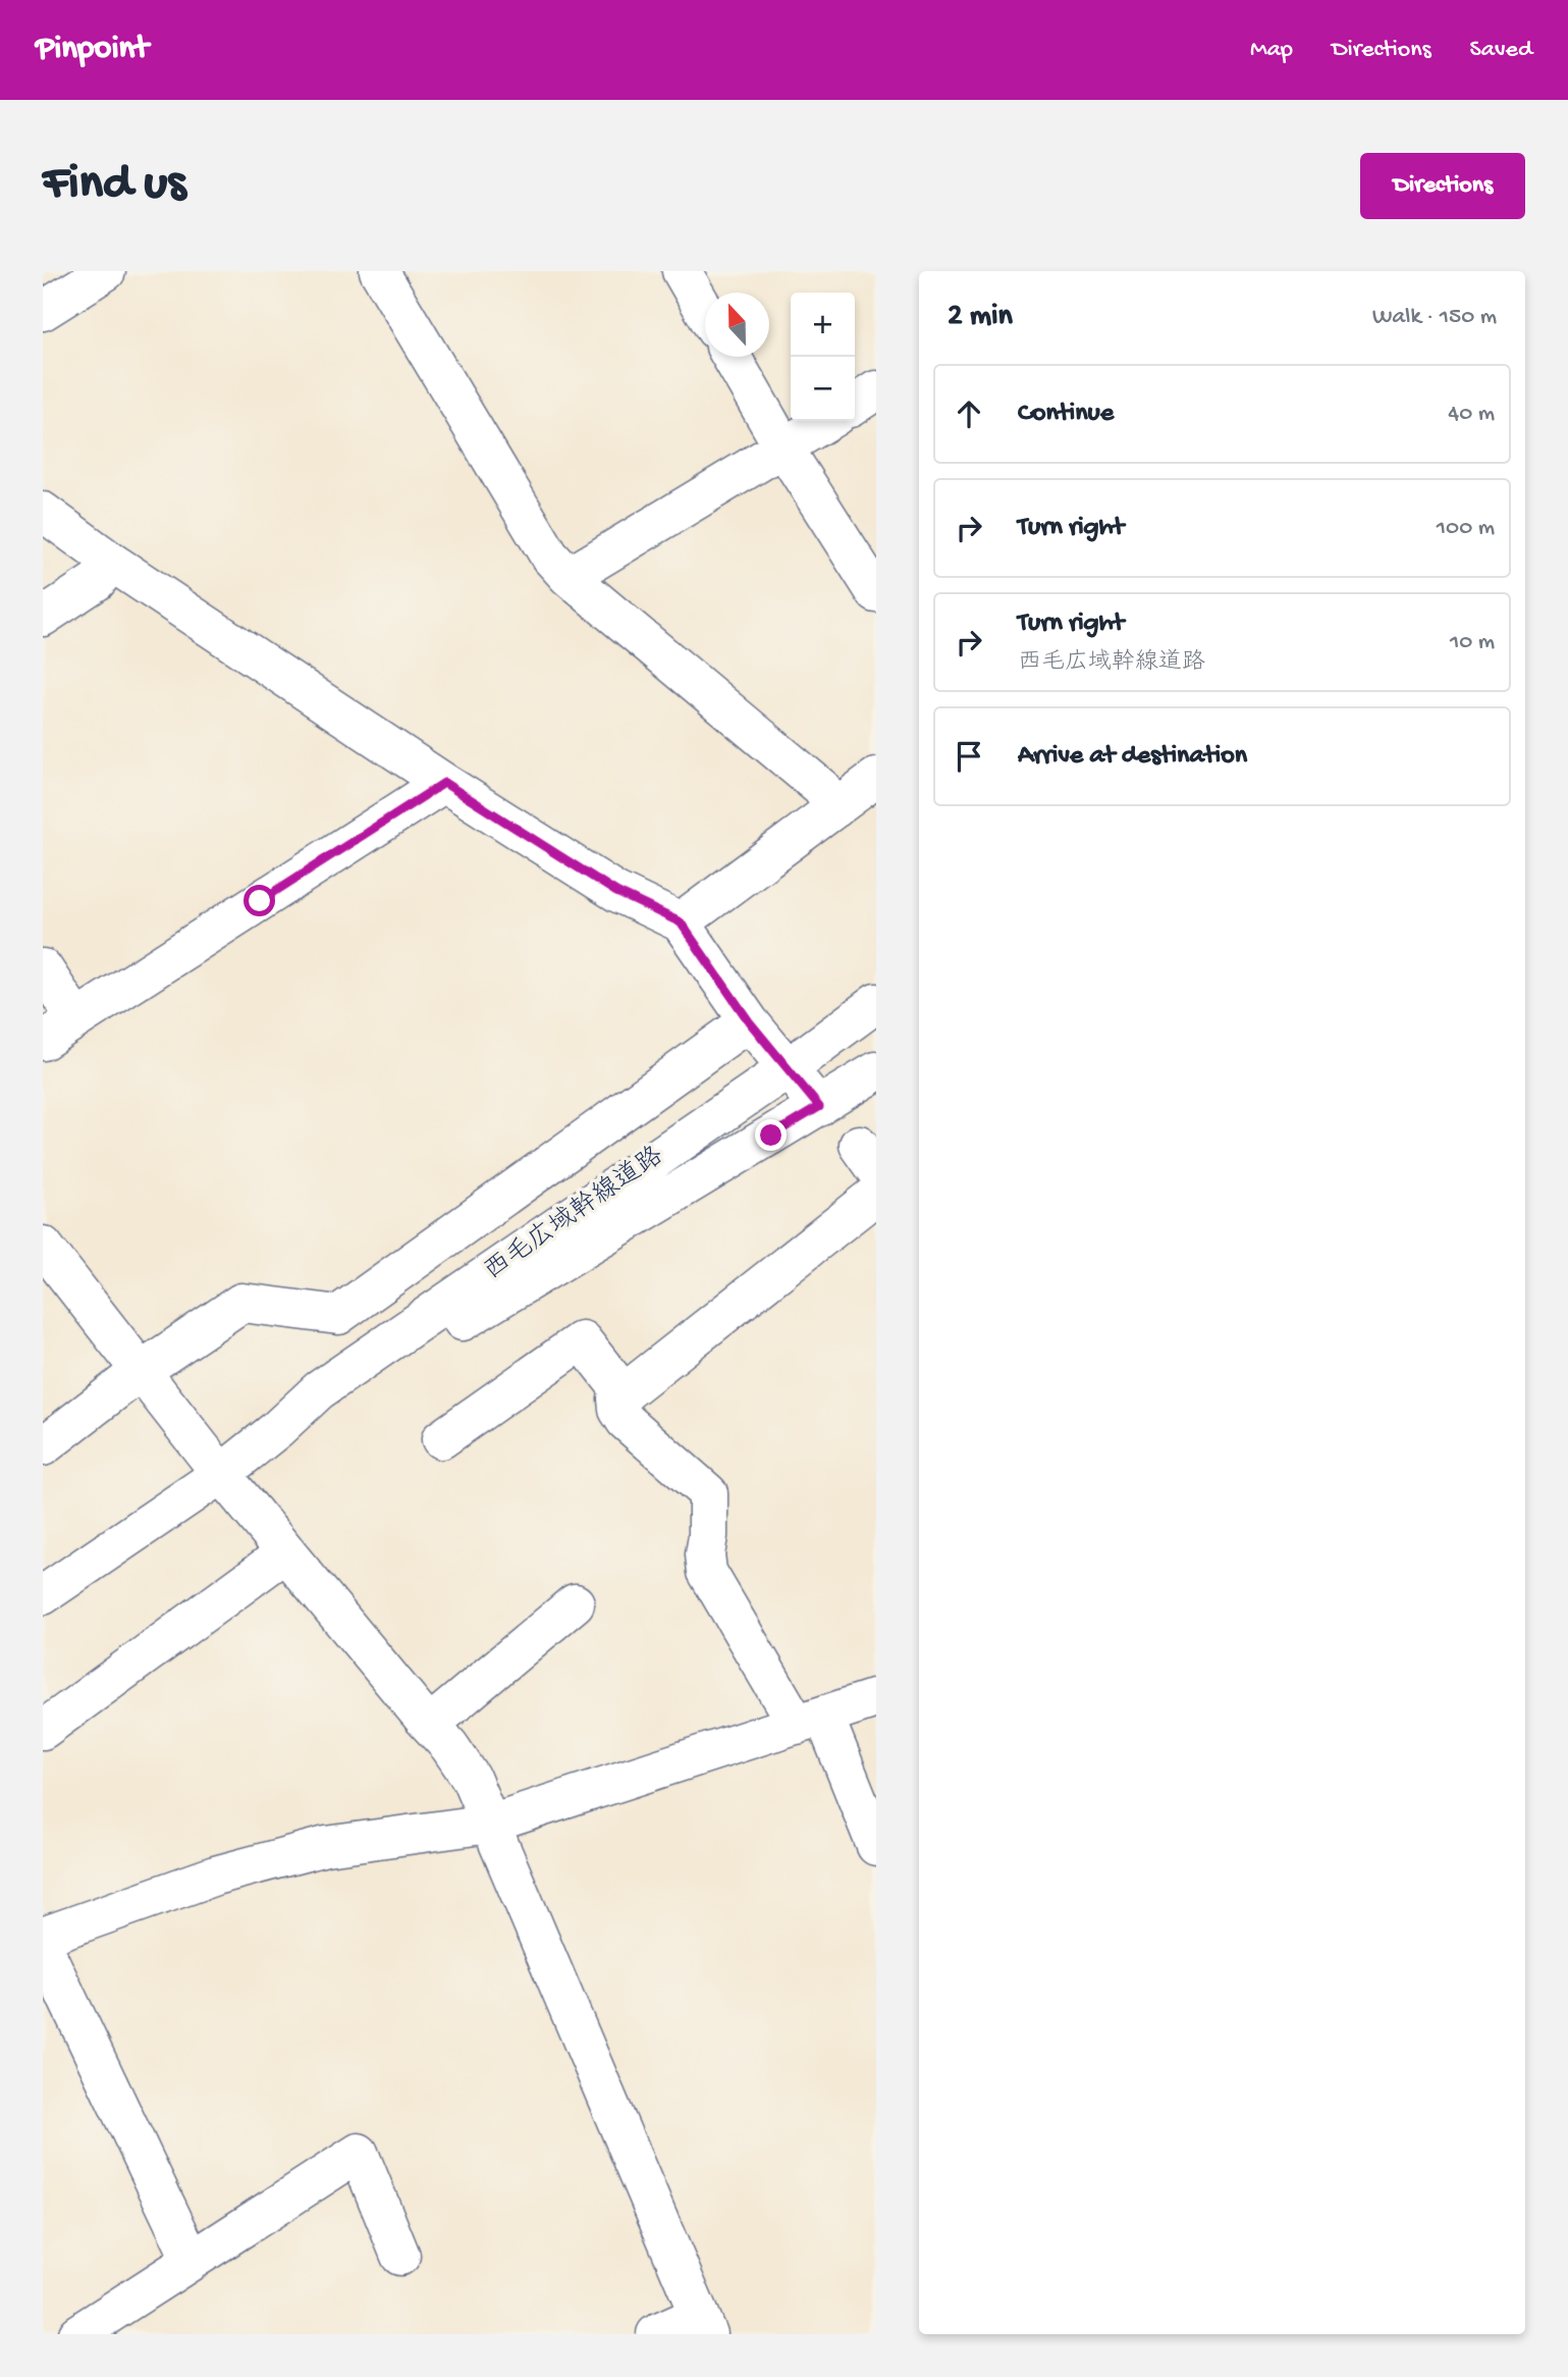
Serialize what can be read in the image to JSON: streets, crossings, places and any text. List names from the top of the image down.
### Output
{
  "streets": {
    "street": ["西毛広域幹線道路"]
  },
  "north": "top",
  "page": {
    "header": "Pinpoint",
    "nav": ["Map", "Directions", "Saved"],
    "buttons": "Directions",
    "title": "Find us",
    "heading": ["2 min", "Walk · 150 m"],
    "map_buttons": ["+", "−"],
    "list": [
      ["Continue", "40 m"],
      ["Turn right", "100 m"],
      ["Turn right", "西毛広域幹線道路", "10 m"],
      "Arrive at destination"
    ]
  }
}
